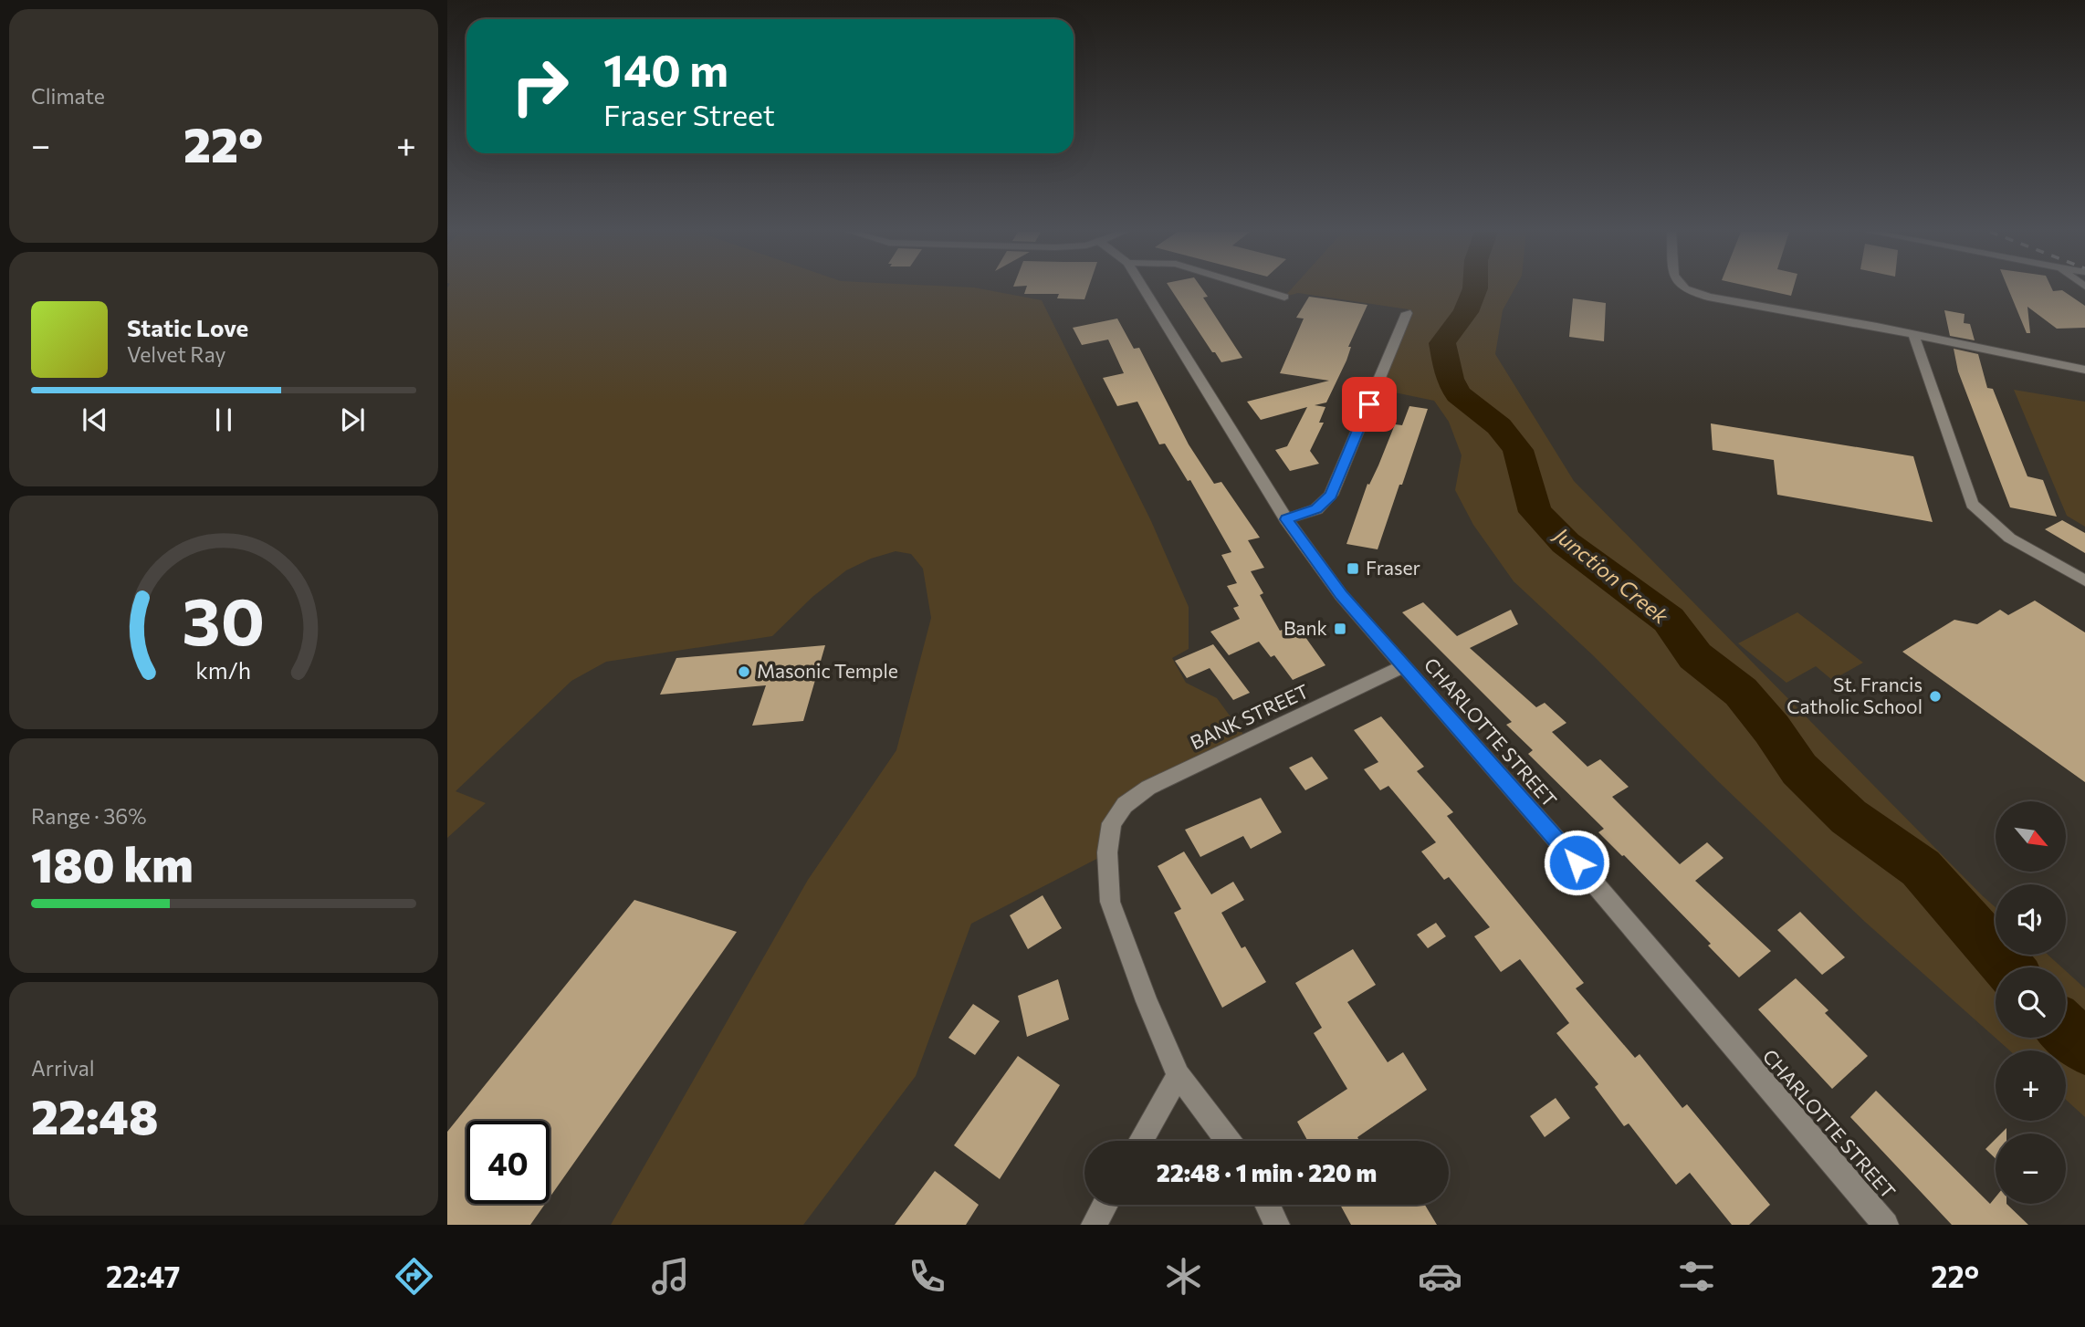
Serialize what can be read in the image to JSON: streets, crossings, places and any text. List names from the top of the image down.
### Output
{
  "streets": {
    "street": ["BANK STREET", "CHARLOTTE STREET"]
  },
  "crossings": [
    ["BANK STREET", "CHARLOTTE STREET"]
  ],
  "water": ["Junction Creek"],
  "places": {
    "transit": ["Fraser", "Bank"],
    "other": ["Masonic Temple", "St. Francis Catholic School"]
  },
  "north": "bottom right",
  "page": {
    "tile": [
      "Climate",
      ["Range · 36%", "180 km"],
      ["Arrival", "22:48"]
    ],
    "turn": ["140 m", "Fraser Street"],
    "heat": ["−", "22°", "+"],
    "song": ["Static Love", "Velvet Ray"],
    "map_buttons": ["+", "−"],
    "limit": "40",
    "trip": "22:48 · 1 min · 220 m",
    "tabs": ["22:47", "22°"],
    "gauge": ["30", "km/h"]
  }
}
